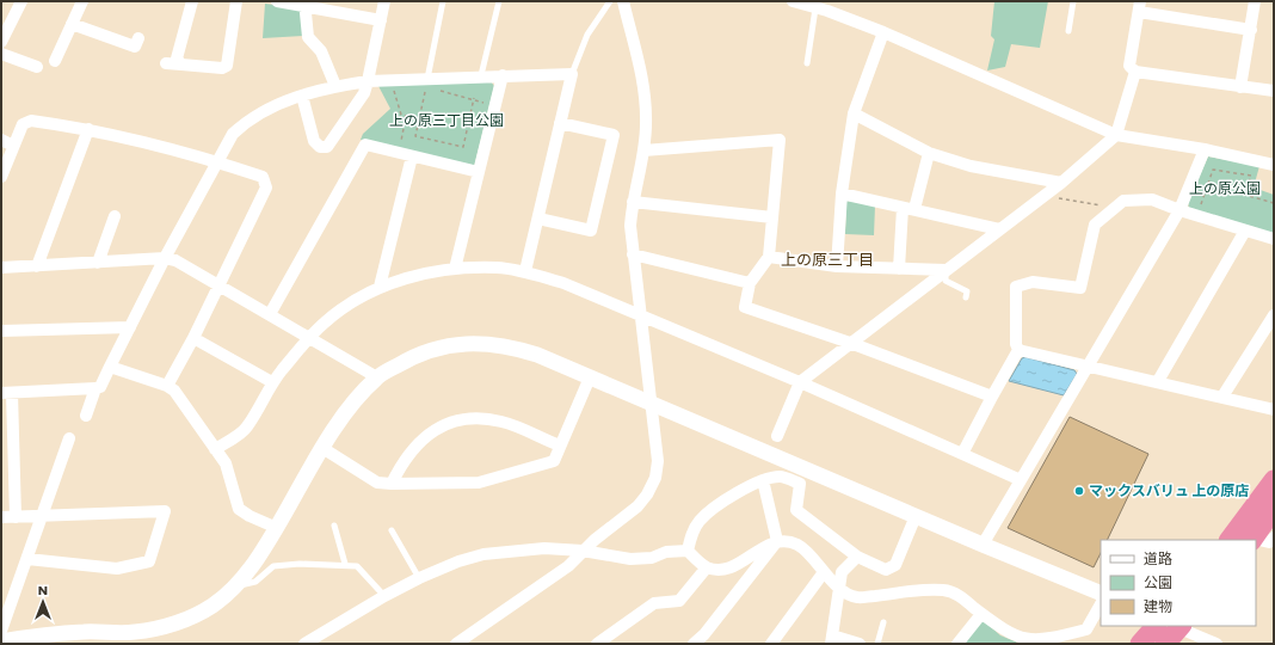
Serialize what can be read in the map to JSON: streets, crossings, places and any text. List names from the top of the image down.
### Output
{
  "districts": ["上の原三丁目"],
  "parks": ["上の原三丁目公園", "上の原公園"],
  "places": ["マックスバリュ 上の原店"],
  "legend": ["道路", "公園", "建物"],
  "north": "top"
}
